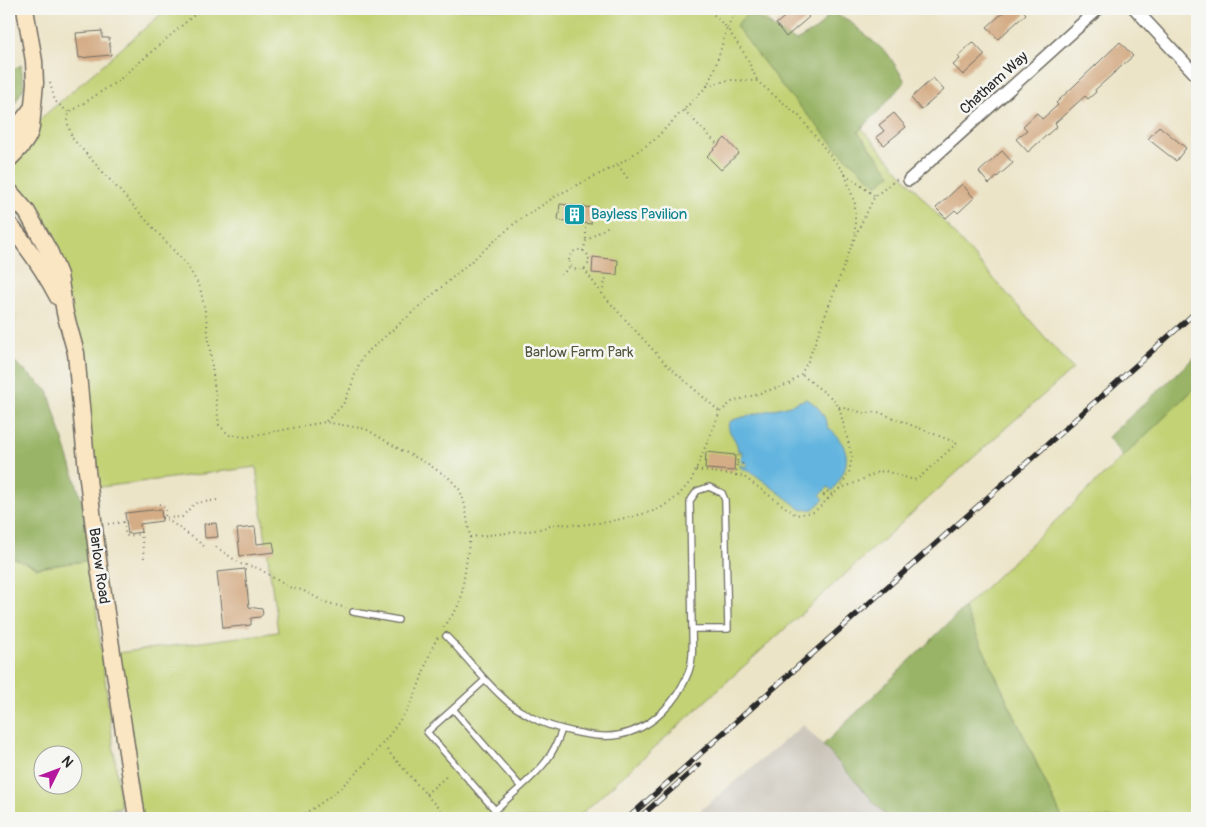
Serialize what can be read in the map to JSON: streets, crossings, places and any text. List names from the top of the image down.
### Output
{
  "streets": {
    "street": ["Chatham Way", "Barlow Road"]
  },
  "parks": ["Barlow Farm Park"],
  "places": {
    "building": ["Bayless Pavilion"]
  },
  "north": "top right"
}
